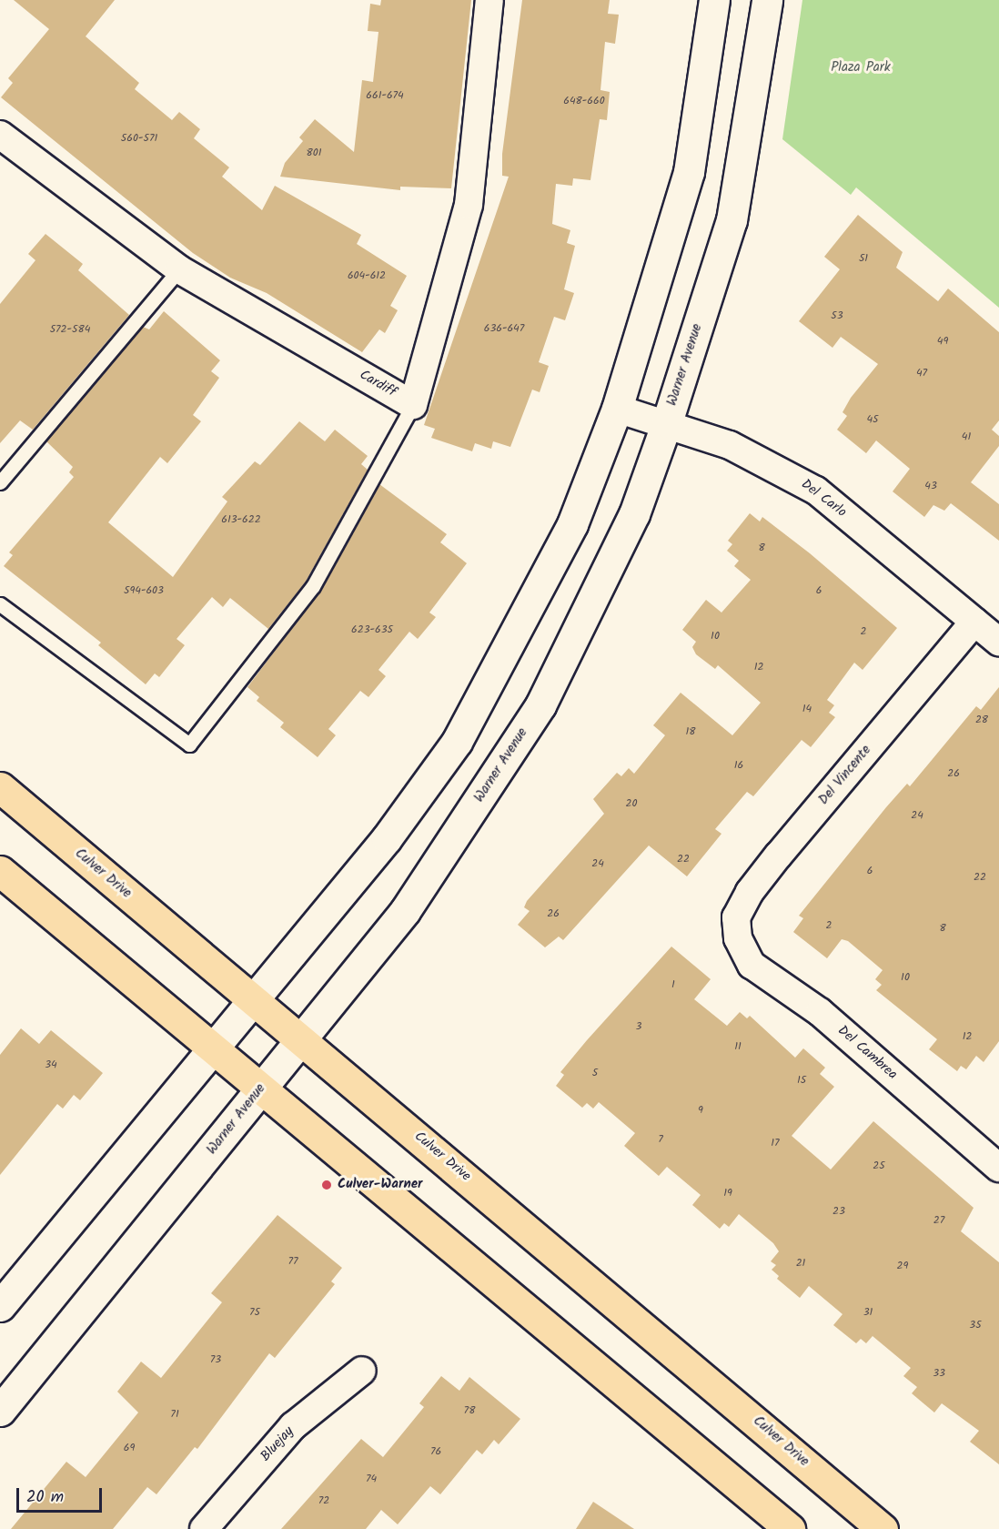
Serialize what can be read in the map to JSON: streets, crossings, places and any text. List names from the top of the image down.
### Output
{
  "streets": {
    "main road": ["Culver Drive"],
    "street": [
      "Warner Avenue",
      "Cardiff",
      "Del Carlo",
      "Del Vincente",
      "Del Cambrea",
      "Bluejay"
    ]
  },
  "crossings": [
    ["Warner Avenue", "Del Carlo"],
    ["Warner Avenue", "Culver Drive"],
    ["Del Carlo", "Del Vincente"],
    ["Del Vincente", "Del Cambrea"]
  ],
  "parks": ["Plaza Park"],
  "places": ["Culver-Warner"],
  "house_numbers": [
    "661-674",
    "648-660",
    "560-571",
    "801",
    "51",
    "604-612",
    "53",
    "636-647",
    "572-584",
    "49",
    "47",
    "45",
    "41",
    "43",
    "613-622",
    "8",
    "594-603",
    "6",
    "623-635",
    "2",
    "10",
    "12",
    "14",
    "28",
    "18",
    "16",
    "26",
    "20",
    "24",
    "22",
    "24",
    "6",
    "22",
    "26",
    "2",
    "8",
    "10",
    "1",
    "3",
    "12",
    "11",
    "34",
    "5",
    "15",
    "9",
    "7",
    "17",
    "25",
    "19",
    "23",
    "27",
    "77",
    "21",
    "29",
    "75",
    "31",
    "35",
    "73",
    "33",
    "78",
    "71",
    "69",
    "76",
    "74",
    "72"
  ],
  "scale_bar": "20 m"
}
